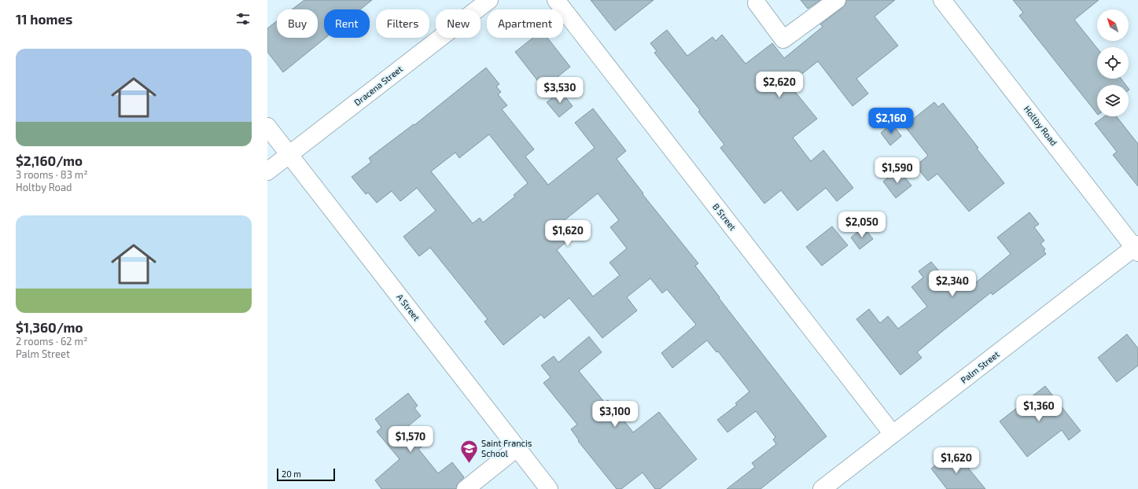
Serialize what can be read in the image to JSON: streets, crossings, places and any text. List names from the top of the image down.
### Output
{
  "streets": {
    "street": [
      "Dracena Street",
      "Holtby Road",
      "B Street",
      "A Street",
      "Palm Street"
    ]
  },
  "crossings": [
    ["Dracena Street", "A Street"],
    ["Holtby Road", "Palm Street"],
    ["B Street", "Palm Street"]
  ],
  "places": {
    "school or university": ["Saint Francis School"]
  },
  "scale_bar": "20 m",
  "north": "top left",
  "page": {
    "heading": "11 homes",
    "chip": [
      "Buy",
      "Rent",
      "Filters",
      "New",
      "Apartment"
    ],
    "list": [
      {
        "name": "$2,160/mo",
        "note": "3 rooms · 83 m² · Holtby Road"
      },
      {
        "name": "$1,360/mo",
        "note": "2 rooms · 62 m² · Palm Street"
      }
    ],
    "price": [
      "$2,620",
      "$3,530",
      "$2,160",
      "$1,590",
      "$2,050",
      "$1,620",
      "$2,340",
      "$1,360",
      "$3,100",
      "$1,570",
      "$1,620"
    ],
    "scale": "20 m"
  }
}
